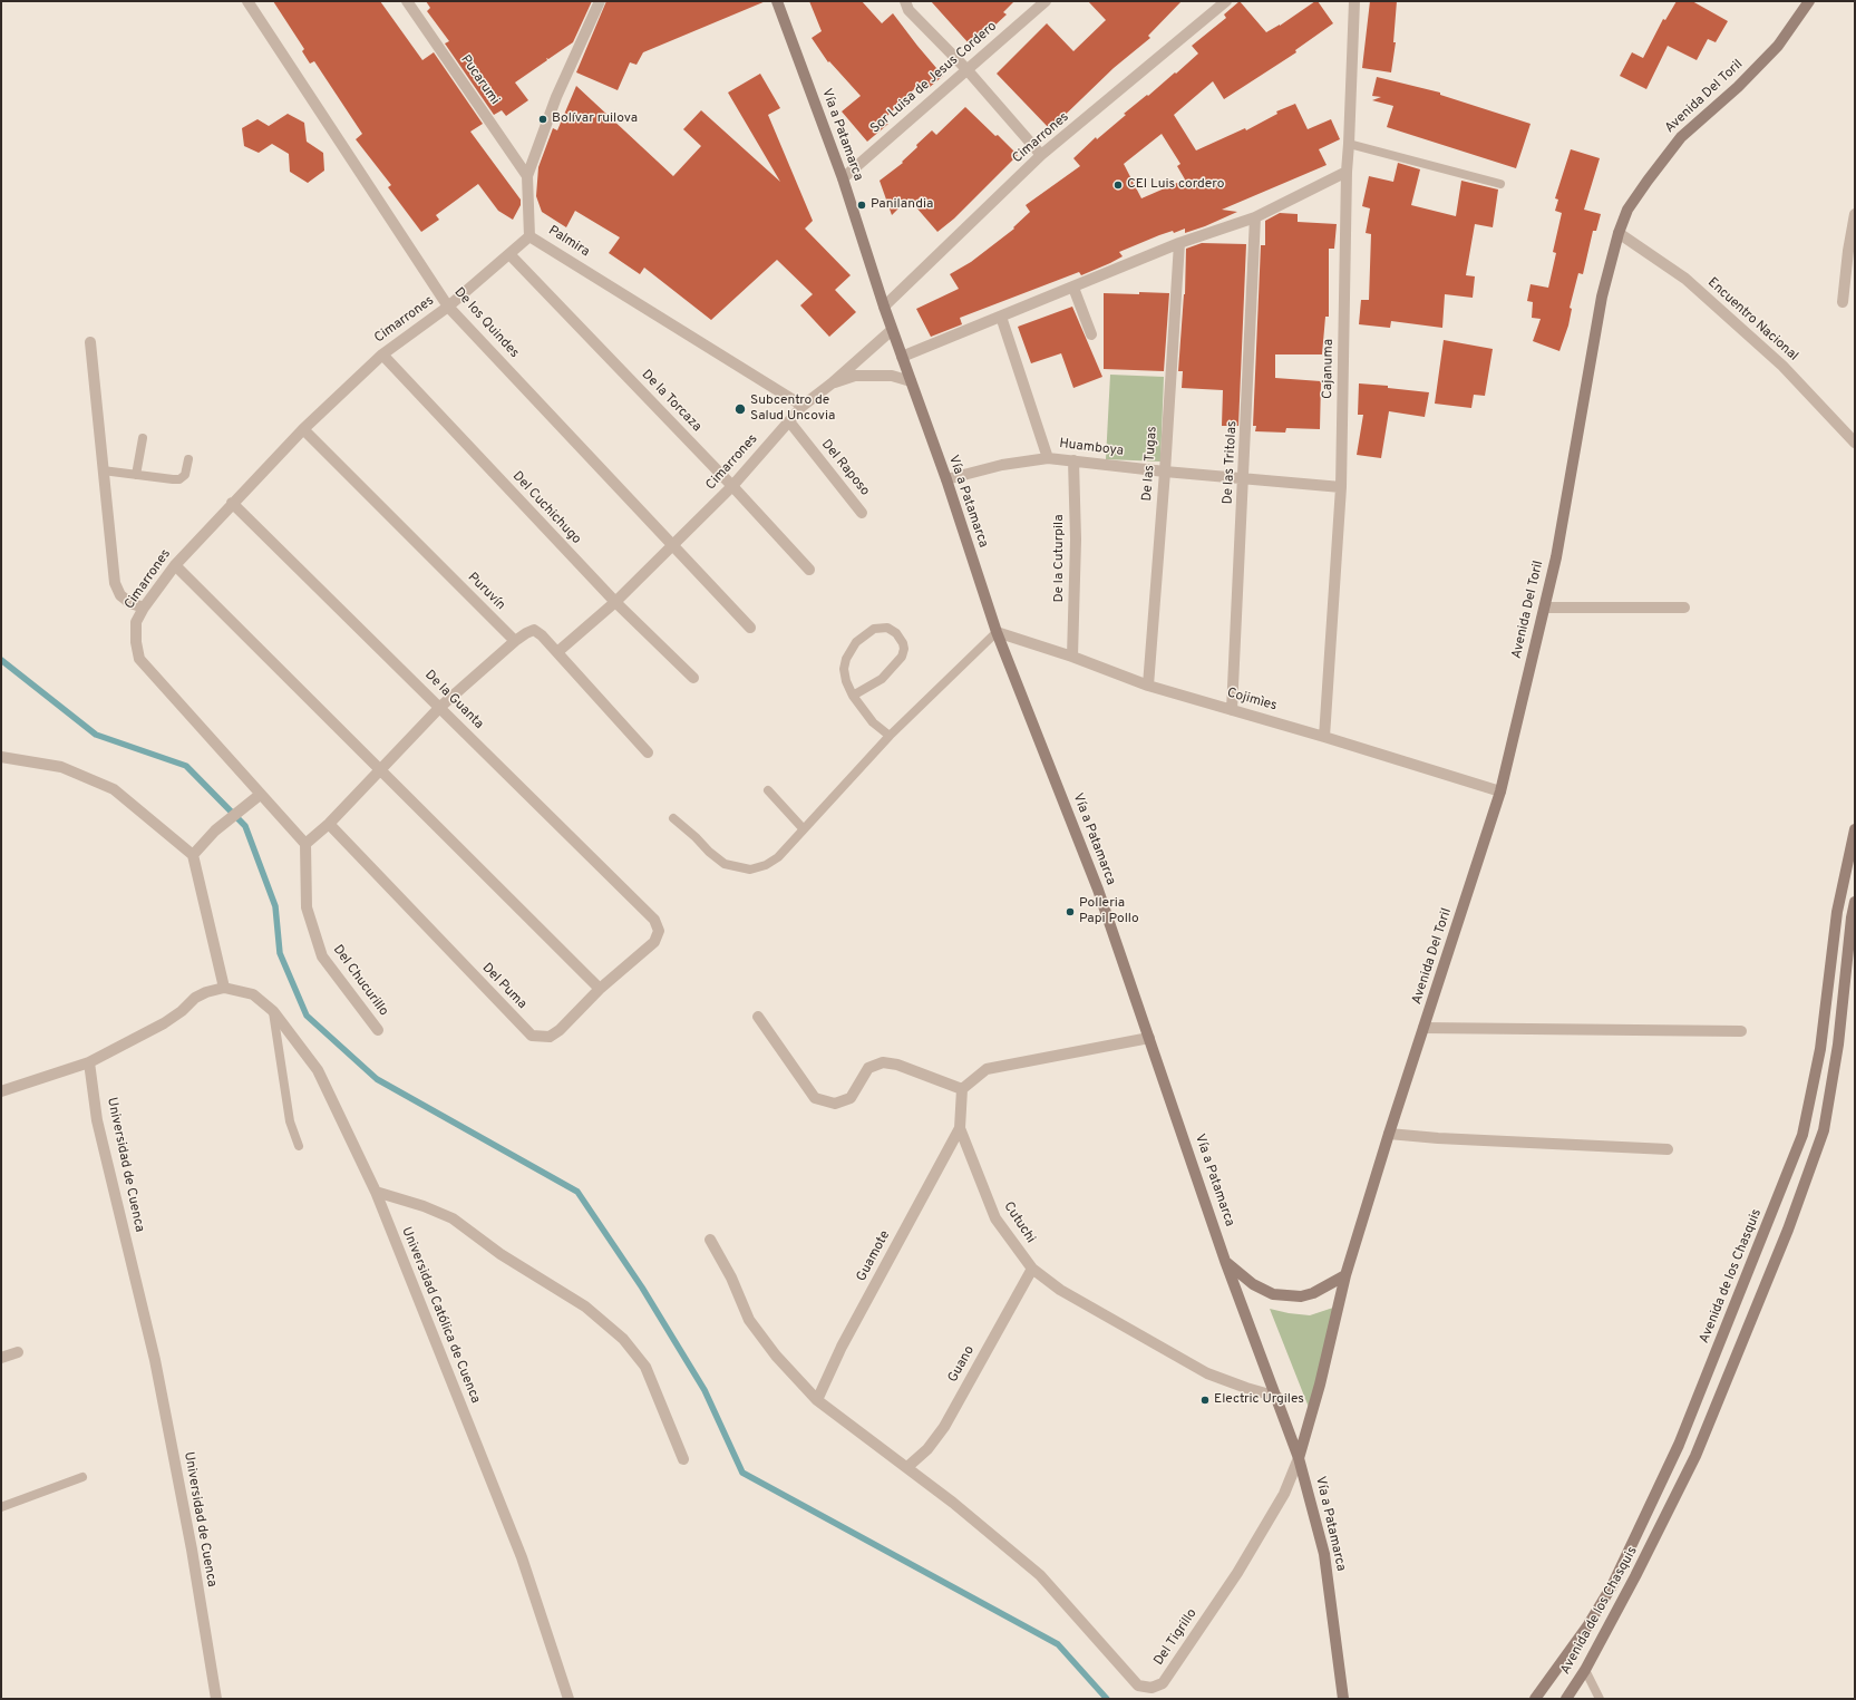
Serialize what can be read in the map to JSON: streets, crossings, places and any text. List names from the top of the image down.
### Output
{
  "streets": {
    "street": [
      "Sor Luisa de Jesus Cordero",
      "Pucarumi",
      "Avenida Del Toril",
      "Vía a Patamarca",
      "Cimarrones",
      "Palmira",
      "Encuentro Nacional",
      "De los Quindes",
      "Cajanuma",
      "De la Torcaza",
      "Huamboya",
      "De las Tritolas",
      "De las Tugas",
      "Del Raposo",
      "Del Cuchichugo",
      "De la Cuturpila",
      "Puruvín",
      "De la Guanta",
      "Cojimìes",
      "Del Chucurillo",
      "Del Puma",
      "Universidad de Cuenca",
      "Cutuchi",
      "Guamote",
      "Avenida de los Chasquis",
      "Universidad Católica de Cuenca",
      "Guano",
      "Del Tigrillo"
    ]
  },
  "crossings": [
    ["Sor Luisa de Jesus Cordero", "Vía a Patamarca"],
    ["Pucarumi", "Palmira"],
    ["Avenida Del Toril", "Vía a Patamarca"],
    ["Avenida Del Toril", "Encuentro Nacional"],
    ["Avenida Del Toril", "Cojimìes"],
    ["Avenida Del Toril", "Del Tigrillo"],
    ["Vía a Patamarca", "Cimarrones"],
    ["Vía a Patamarca", "Huamboya"],
    ["Vía a Patamarca", "Cojimìes"],
    ["Vía a Patamarca", "Cutuchi"],
    ["Vía a Patamarca", "Del Tigrillo"],
    ["Cimarrones", "Palmira"],
    ["Cimarrones", "De los Quindes"],
    ["Cimarrones", "De la Torcaza"],
    ["Cimarrones", "Del Raposo"],
    ["Cimarrones", "Del Cuchichugo"],
    ["Cimarrones", "Puruvín"],
    ["Cimarrones", "De la Guanta"],
    ["Cimarrones", "Del Chucurillo"],
    ["Cajanuma", "Huamboya"],
    ["Cajanuma", "Cojimìes"],
    ["Huamboya", "De las Tritolas"],
    ["Huamboya", "De las Tugas"],
    ["Huamboya", "De la Cuturpila"],
    ["De las Tritolas", "Cojimìes"],
    ["De las Tugas", "Cojimìes"],
    ["De la Cuturpila", "Cojimìes"],
    ["De la Guanta", "Del Puma"],
    ["Cutuchi", "Guamote"],
    ["Cutuchi", "Guano"],
    ["Guamote", "Del Tigrillo"],
    ["Guano", "Del Tigrillo"]
  ],
  "places": [
    "Bolívar ruilova",
    "CEI Luis cordero",
    "Panilandia",
    "Subcentro de Salud Uncovia",
    "Polleria Papi Pollo",
    "Electric Urgiles"
  ]
}
